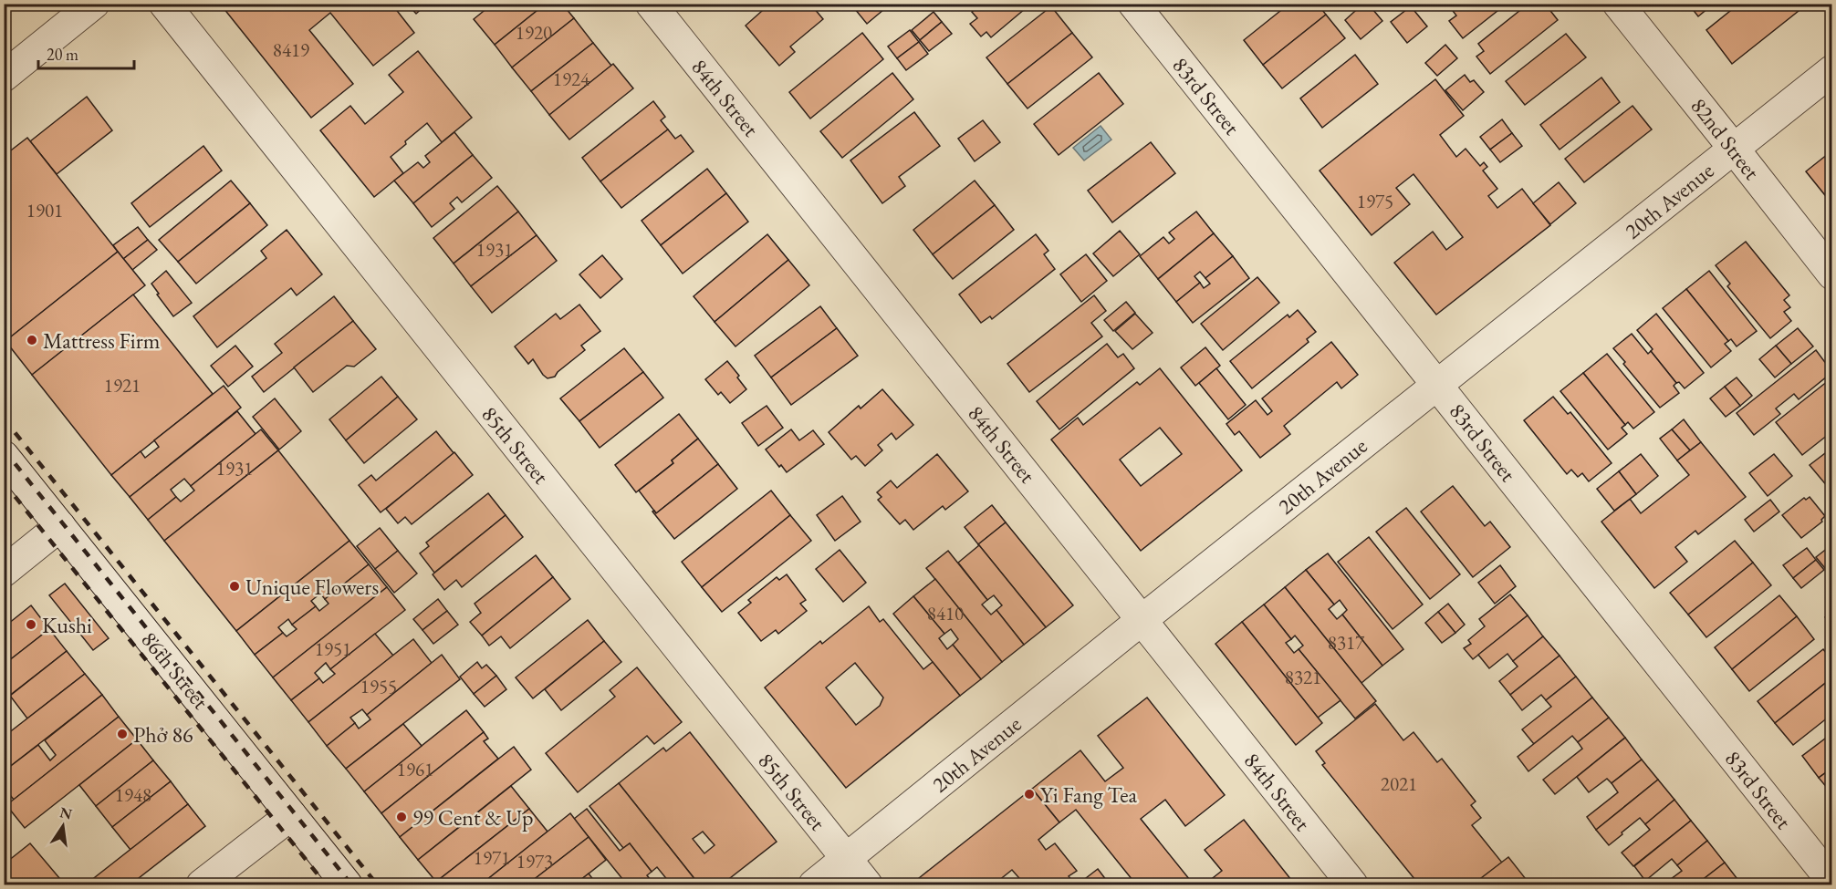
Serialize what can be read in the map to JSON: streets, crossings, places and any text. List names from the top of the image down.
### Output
{
  "streets": {
    "street": [
      "83rd Street",
      "84th Street",
      "82nd Street",
      "20th Avenue",
      "85th Street",
      "86th Street"
    ]
  },
  "crossings": [
    ["83rd Street", "20th Avenue"],
    ["84th Street", "20th Avenue"],
    ["82nd Street", "20th Avenue"],
    ["20th Avenue", "85th Street"]
  ],
  "places": [
    "Mattress Firm",
    "Unique Flowers",
    "Kushi",
    "Phở 86",
    "Yi Fang Tea",
    "99 Cent & Up"
  ],
  "house_numbers": [
    "1920",
    "8419",
    "1924",
    "1975",
    "1901",
    "1931",
    "1921",
    "1931",
    "8410",
    "8317",
    "1951",
    "8321",
    "1955",
    "1961",
    "2021",
    "1948",
    "1971",
    "1973"
  ],
  "scale_bar": "20 m",
  "north": "top"
}
